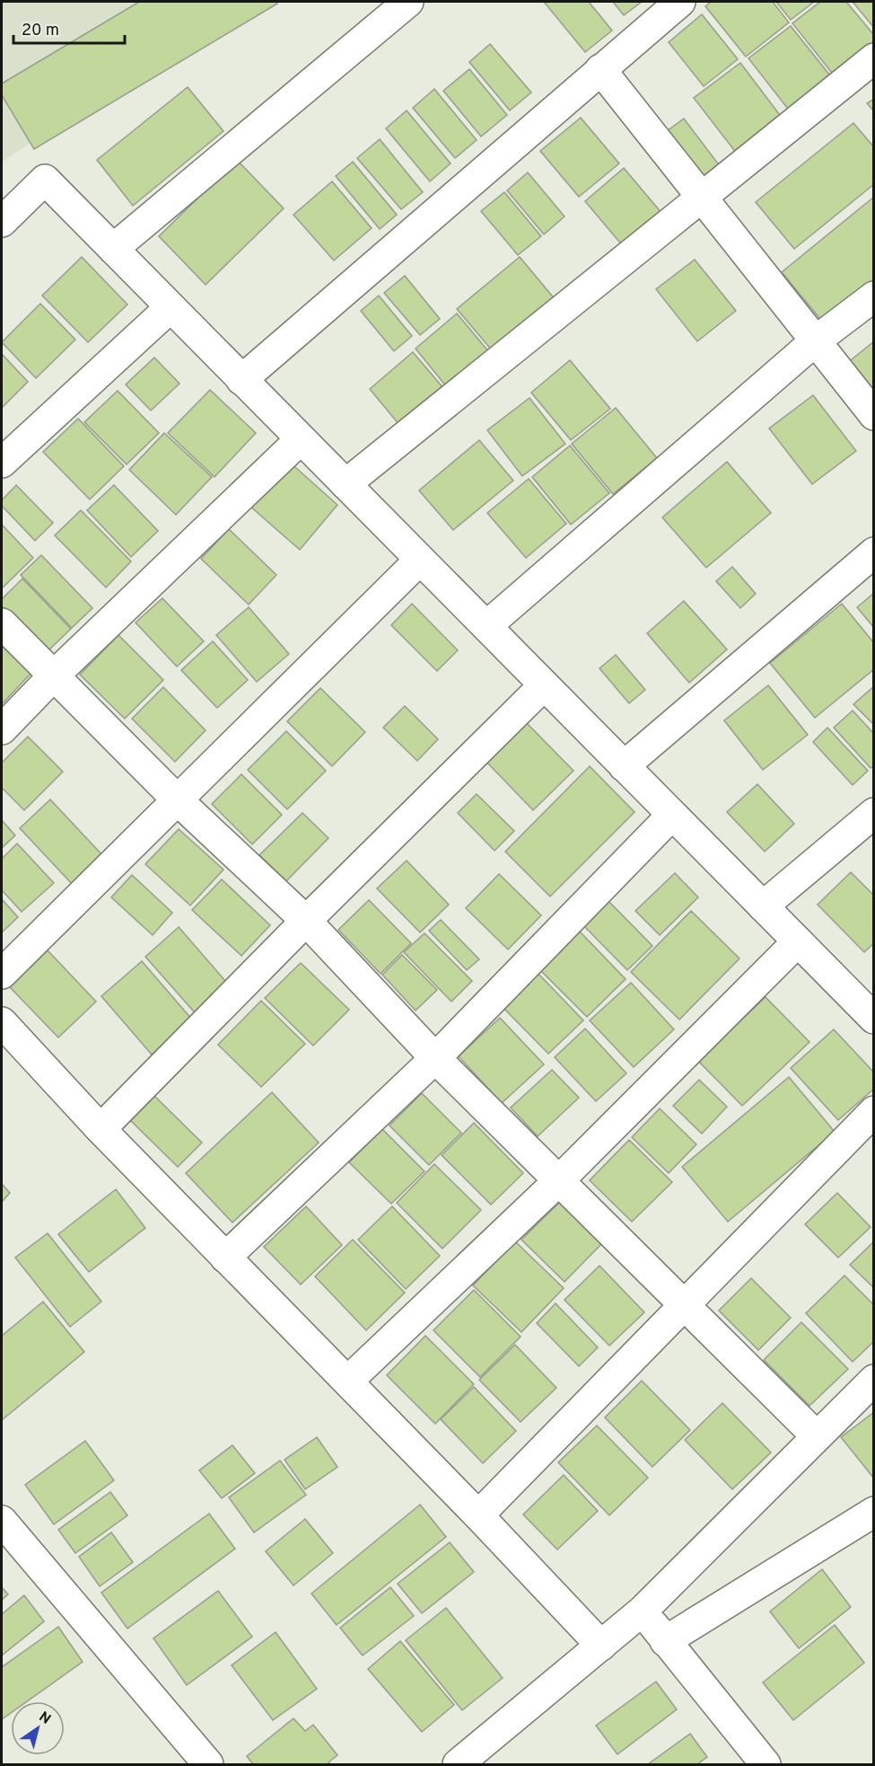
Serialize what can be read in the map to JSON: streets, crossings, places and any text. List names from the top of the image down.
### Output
{
  "scale_bar": "20 m",
  "north": "top right"
}
